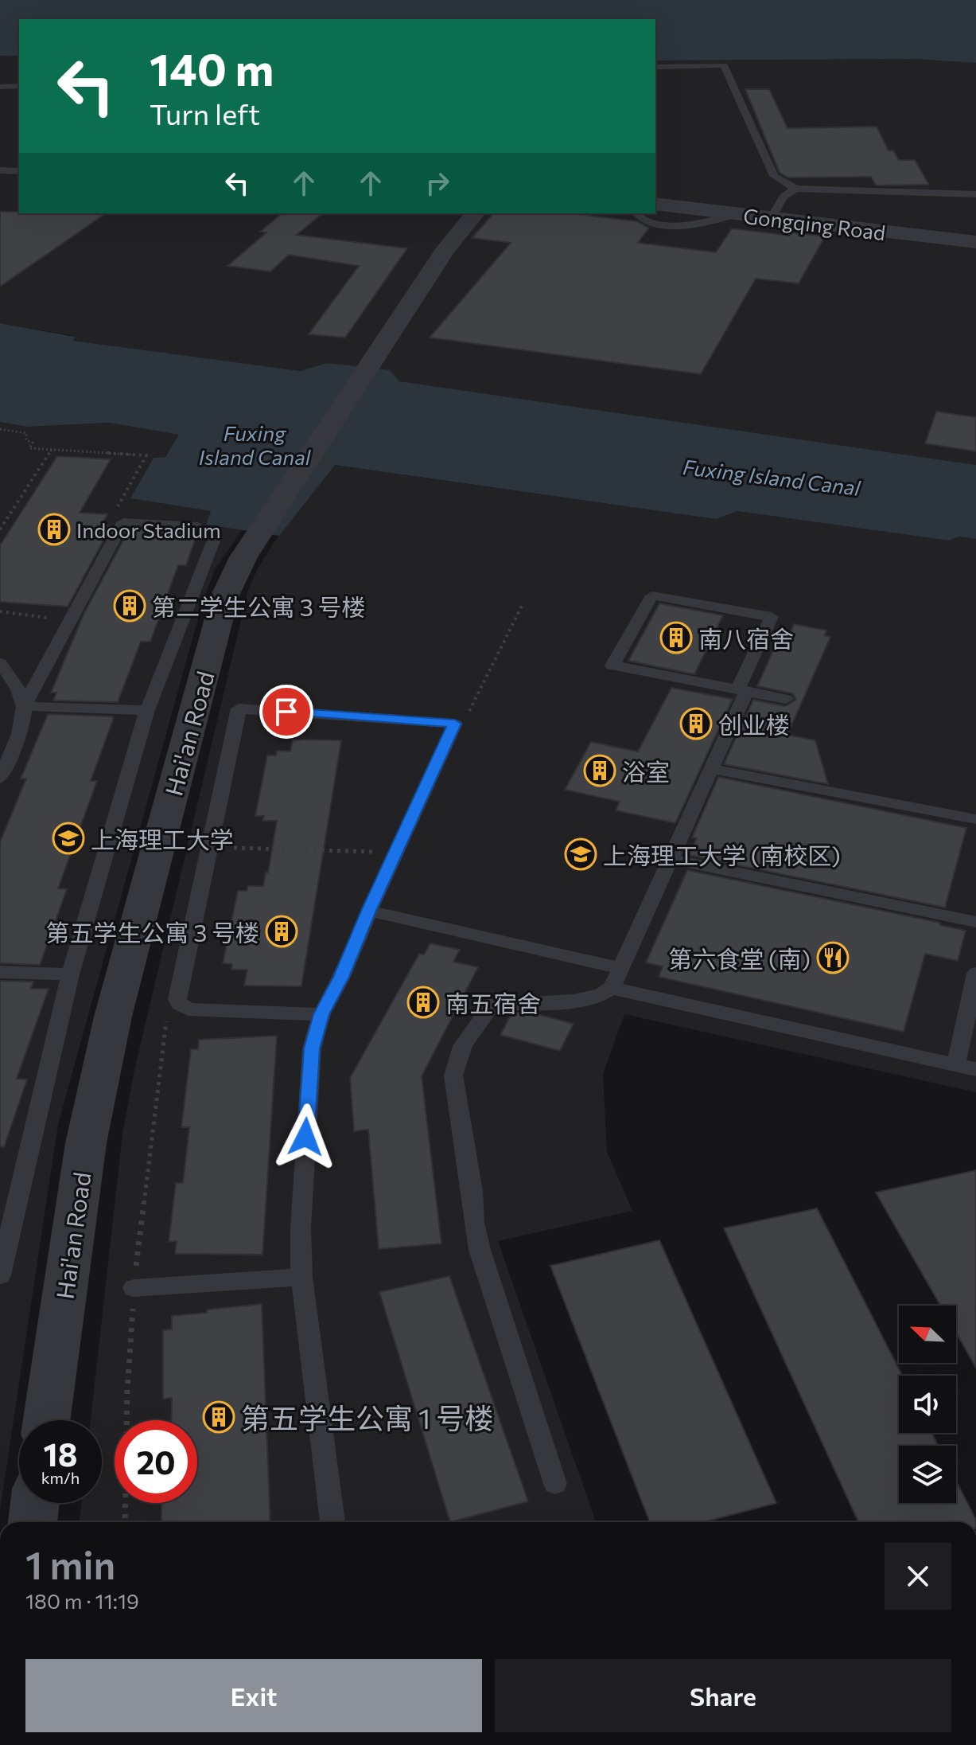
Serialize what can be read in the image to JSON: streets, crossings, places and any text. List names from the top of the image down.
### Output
{
  "streets": {
    "street": ["Gongqing Road", "Hai'an Road"]
  },
  "water": ["Fuxing Island Canal"],
  "places": {
    "building": [
      "Indoor Stadium",
      "第二学生公寓 3 号楼",
      "南八宿舍",
      "创业楼",
      "浴室",
      "第五学生公寓 3 号楼",
      "南五宿舍",
      "第五学生公寓 1 号楼"
    ],
    "school or university": ["上海理工大学", "上海理工大学 (南校区)"],
    "restaurant": ["第六食堂 (南)"]
  },
  "north": "top left",
  "page": {
    "turn": ["140 m", "Turn left"],
    "speed": "18 km/h",
    "limit": "20",
    "heading": ["1 min", "180 m · 11:19"],
    "buttons": ["Exit", "Share"]
  }
}
